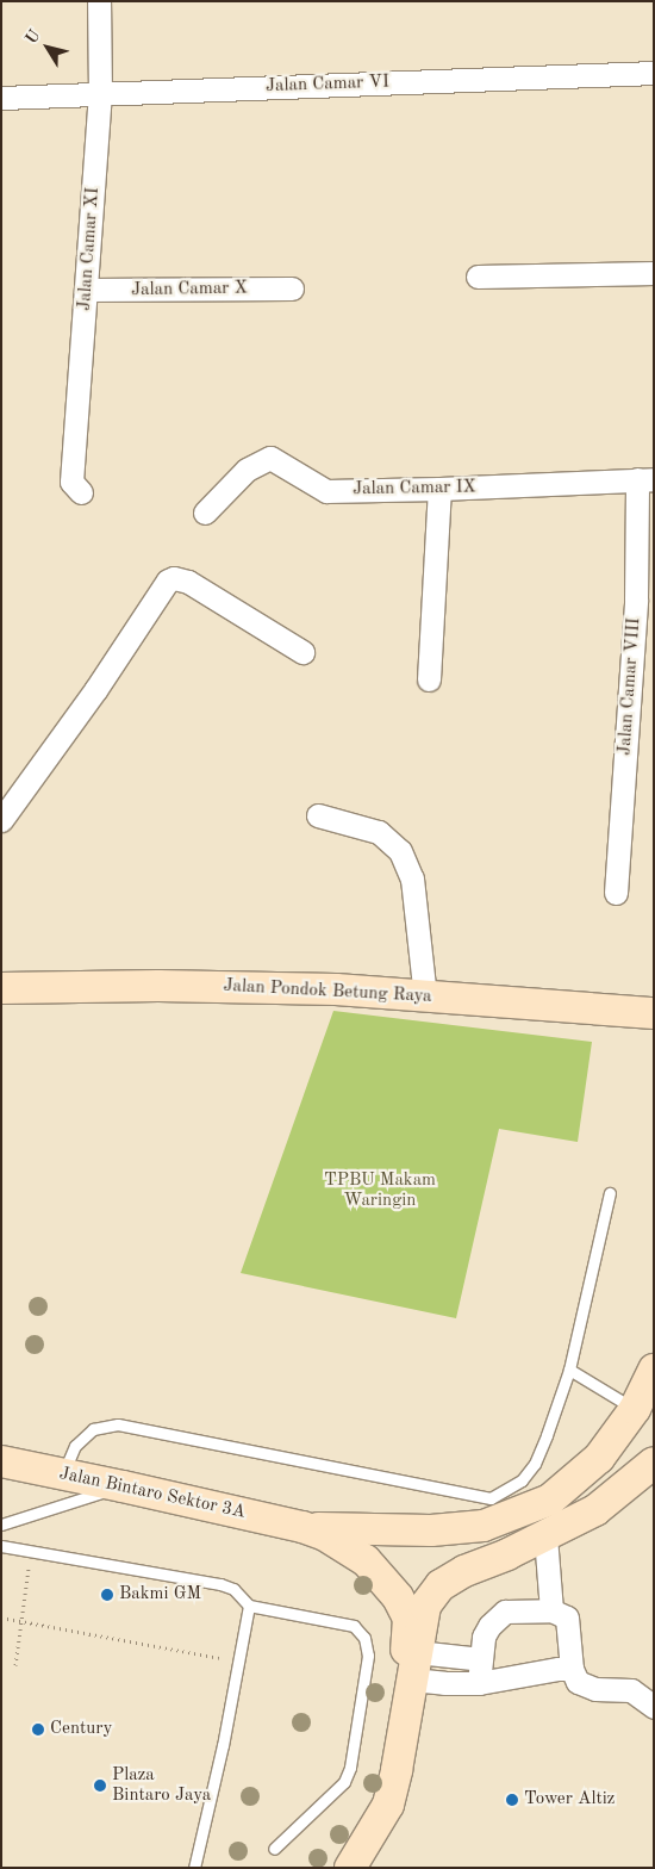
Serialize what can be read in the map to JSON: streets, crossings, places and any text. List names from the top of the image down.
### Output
{
  "streets": {
    "main road": ["Jalan Pondok Betung Raya", "Jalan Bintaro Sektor 3A"],
    "street": [
      "Jalan Camar VI",
      "Jalan Camar XI",
      "Jalan Camar X",
      "Jalan Camar IX",
      "Jalan Camar VIII"
    ]
  },
  "crossings": [
    ["Jalan Camar VI", "Jalan Camar XI"],
    ["Jalan Camar XI", "Jalan Camar X"],
    ["Jalan Camar IX", "Jalan Camar VIII"]
  ],
  "parks": ["TPBU Makam Waringin"],
  "places": [
    "Bakmi GM",
    "Century",
    "Plaza Bintaro Jaya",
    "Tower Altiz"
  ],
  "north": "top left"
}
